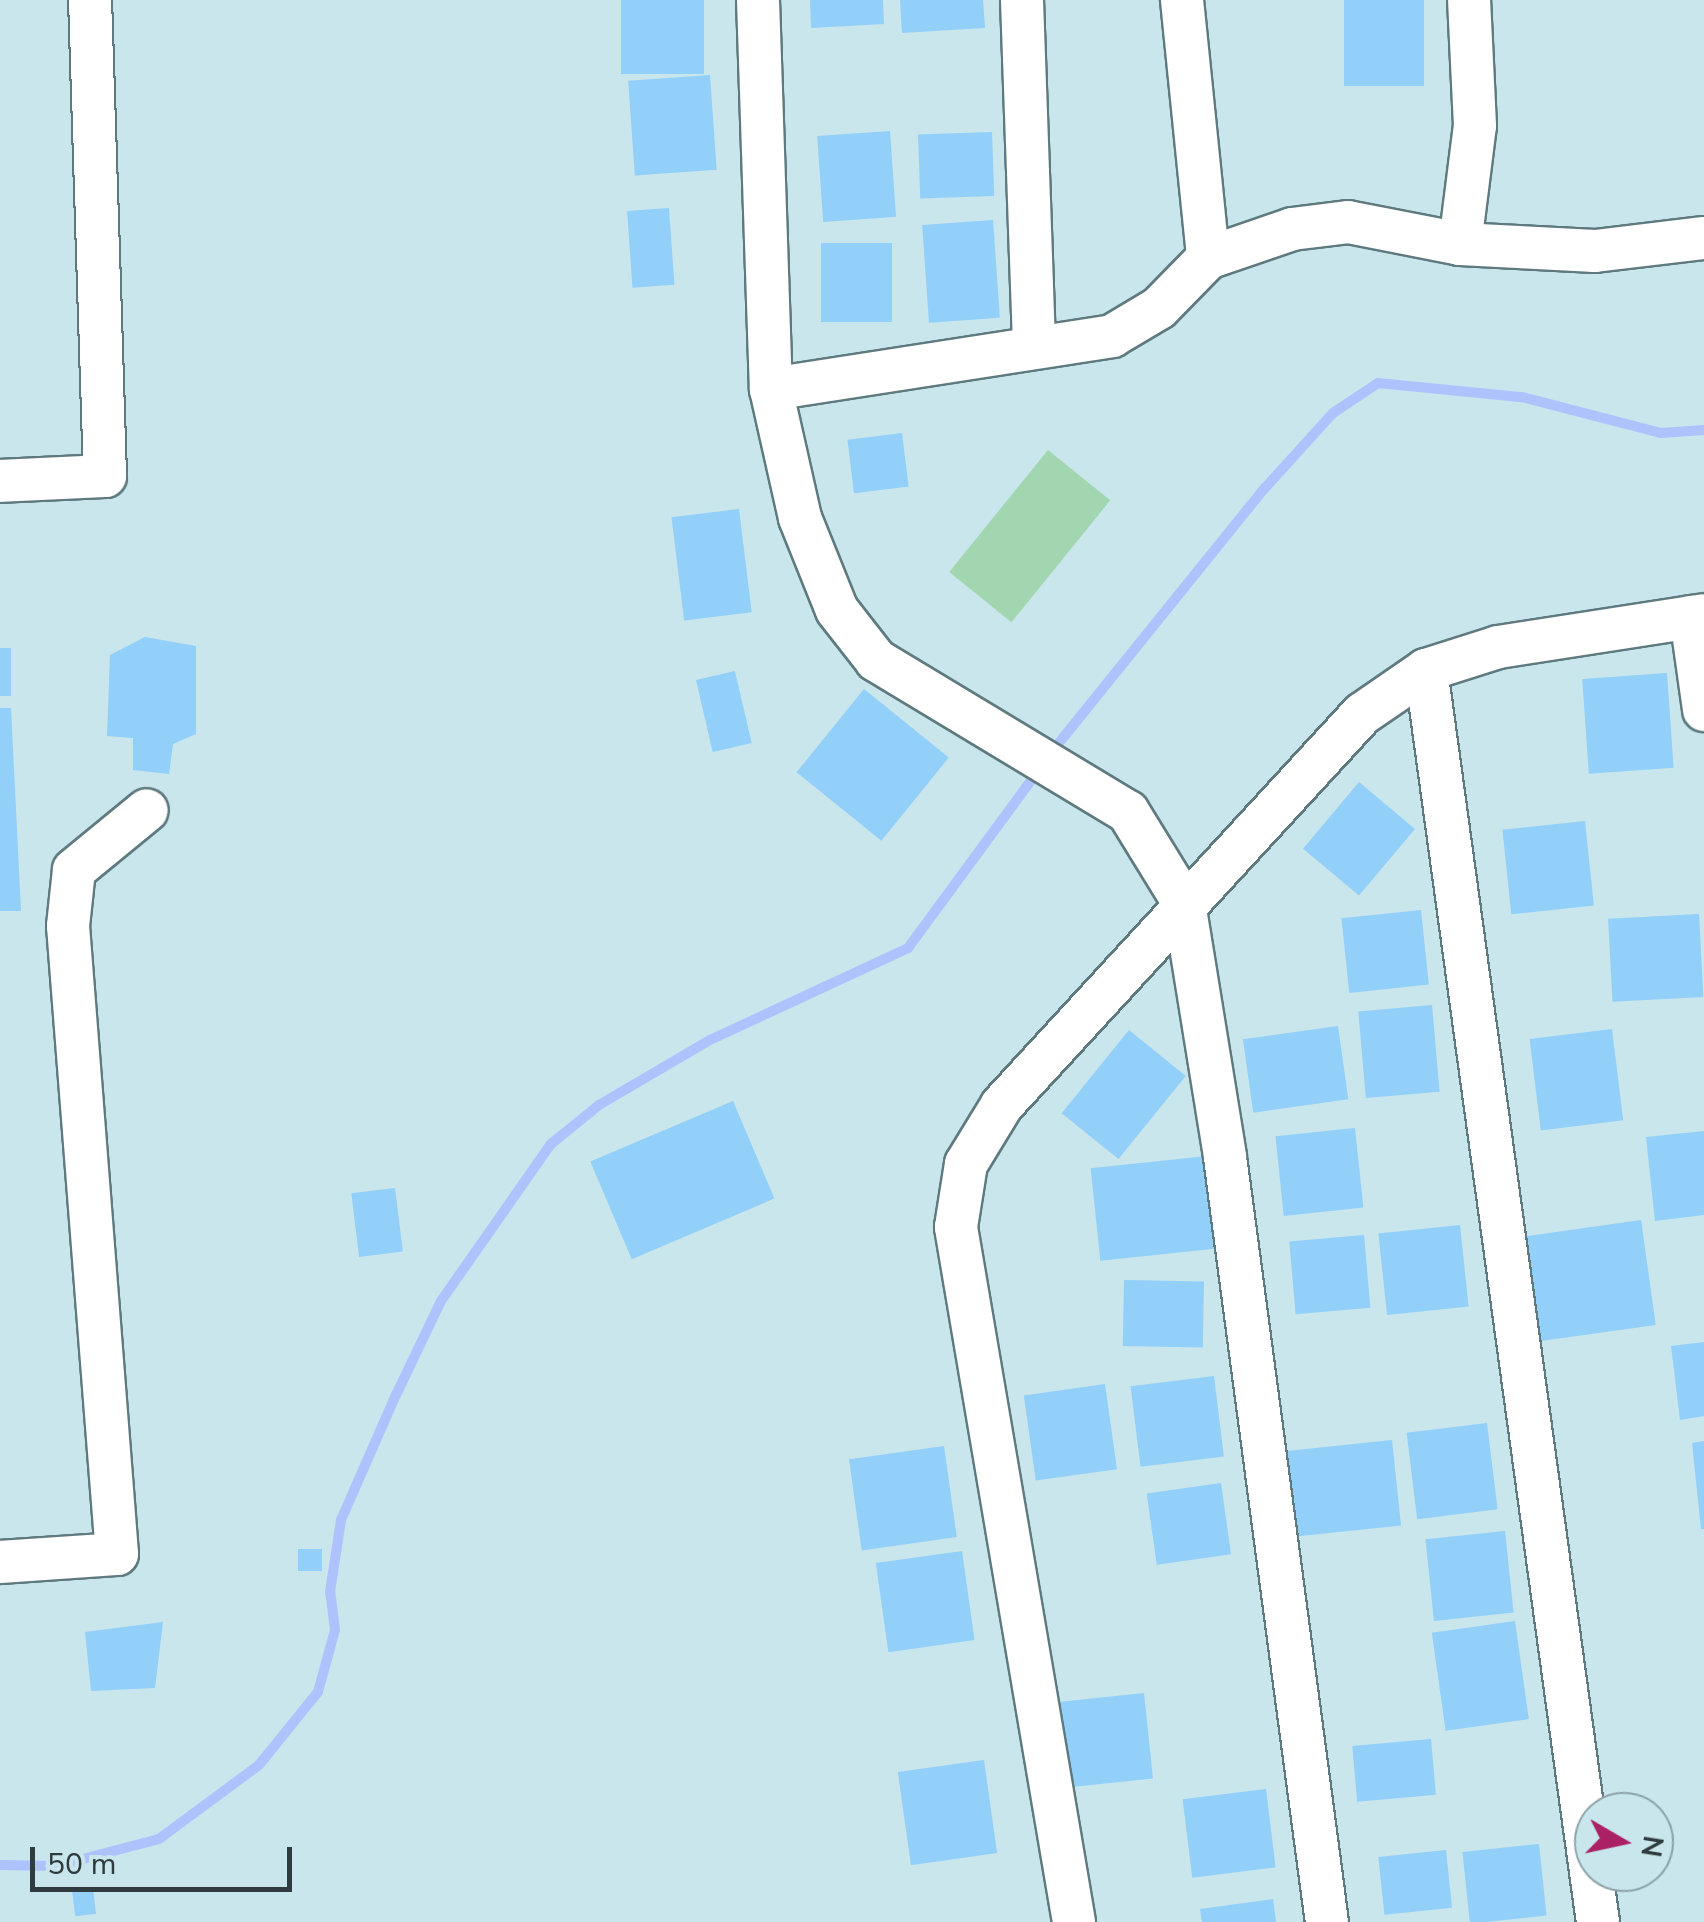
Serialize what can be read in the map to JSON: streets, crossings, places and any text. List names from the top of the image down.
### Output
{
  "scale_bar": "50 m",
  "north": "right"
}
